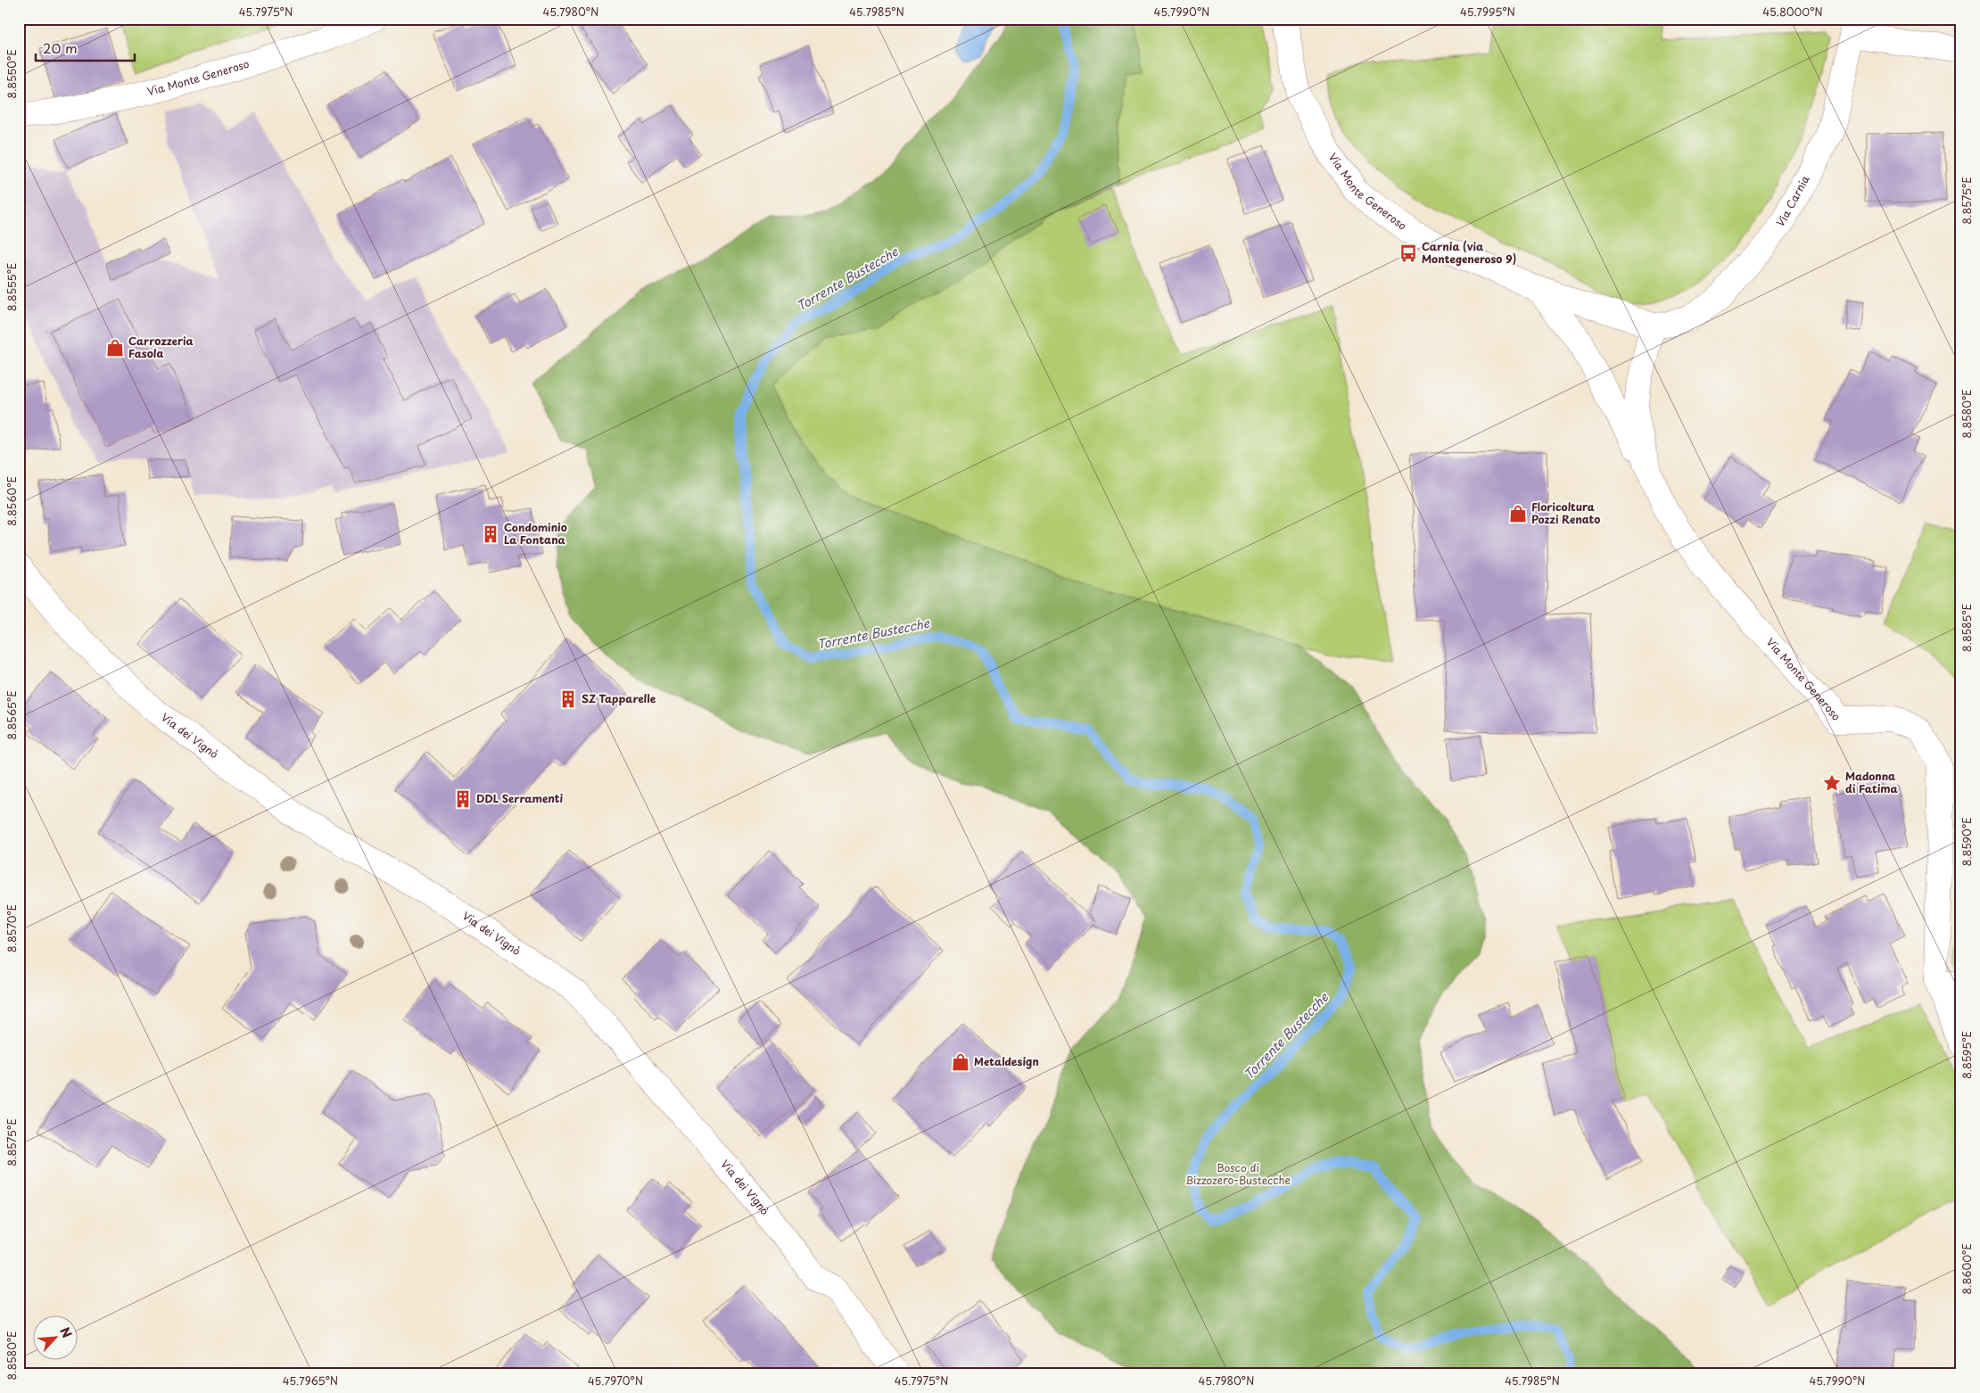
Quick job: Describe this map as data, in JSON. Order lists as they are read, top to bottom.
{
  "streets": {
    "street": ["Via Monte Generoso", "Via Carnia", "Via dei Vignò"]
  },
  "crossings": [
    ["Via Monte Generoso", "Via Carnia"]
  ],
  "water": ["Torrente Bustecche"],
  "parks": ["Bosco di Bizzozero-Bustecche"],
  "places": {
    "bus stop": ["Carnia (via Montegeneroso 9)"],
    "shop": ["Carrozzeria Fasola", "Floricoltura Pozzi Renato", "Metaldesign"],
    "building": ["Condominio La Fontana", "SZ Tapparelle", "DDL Serramenti"],
    "place": ["Madonna di Fatima"]
  },
  "scale_bar": "20 m",
  "north": "top right",
  "coordinates": [
    "45.7975°N",
    "45.7980°N",
    "45.7985°N",
    "45.7990°N",
    "45.7995°N",
    "45.8000°N",
    "8.8550°E",
    "8.8575°E",
    "8.8555°E",
    "8.8580°E",
    "8.8560°E",
    "8.8585°E",
    "8.8565°E",
    "8.8590°E",
    "8.8570°E",
    "8.8595°E",
    "8.8600°E",
    "45.7965°N",
    "45.7970°N"
  ]
}
